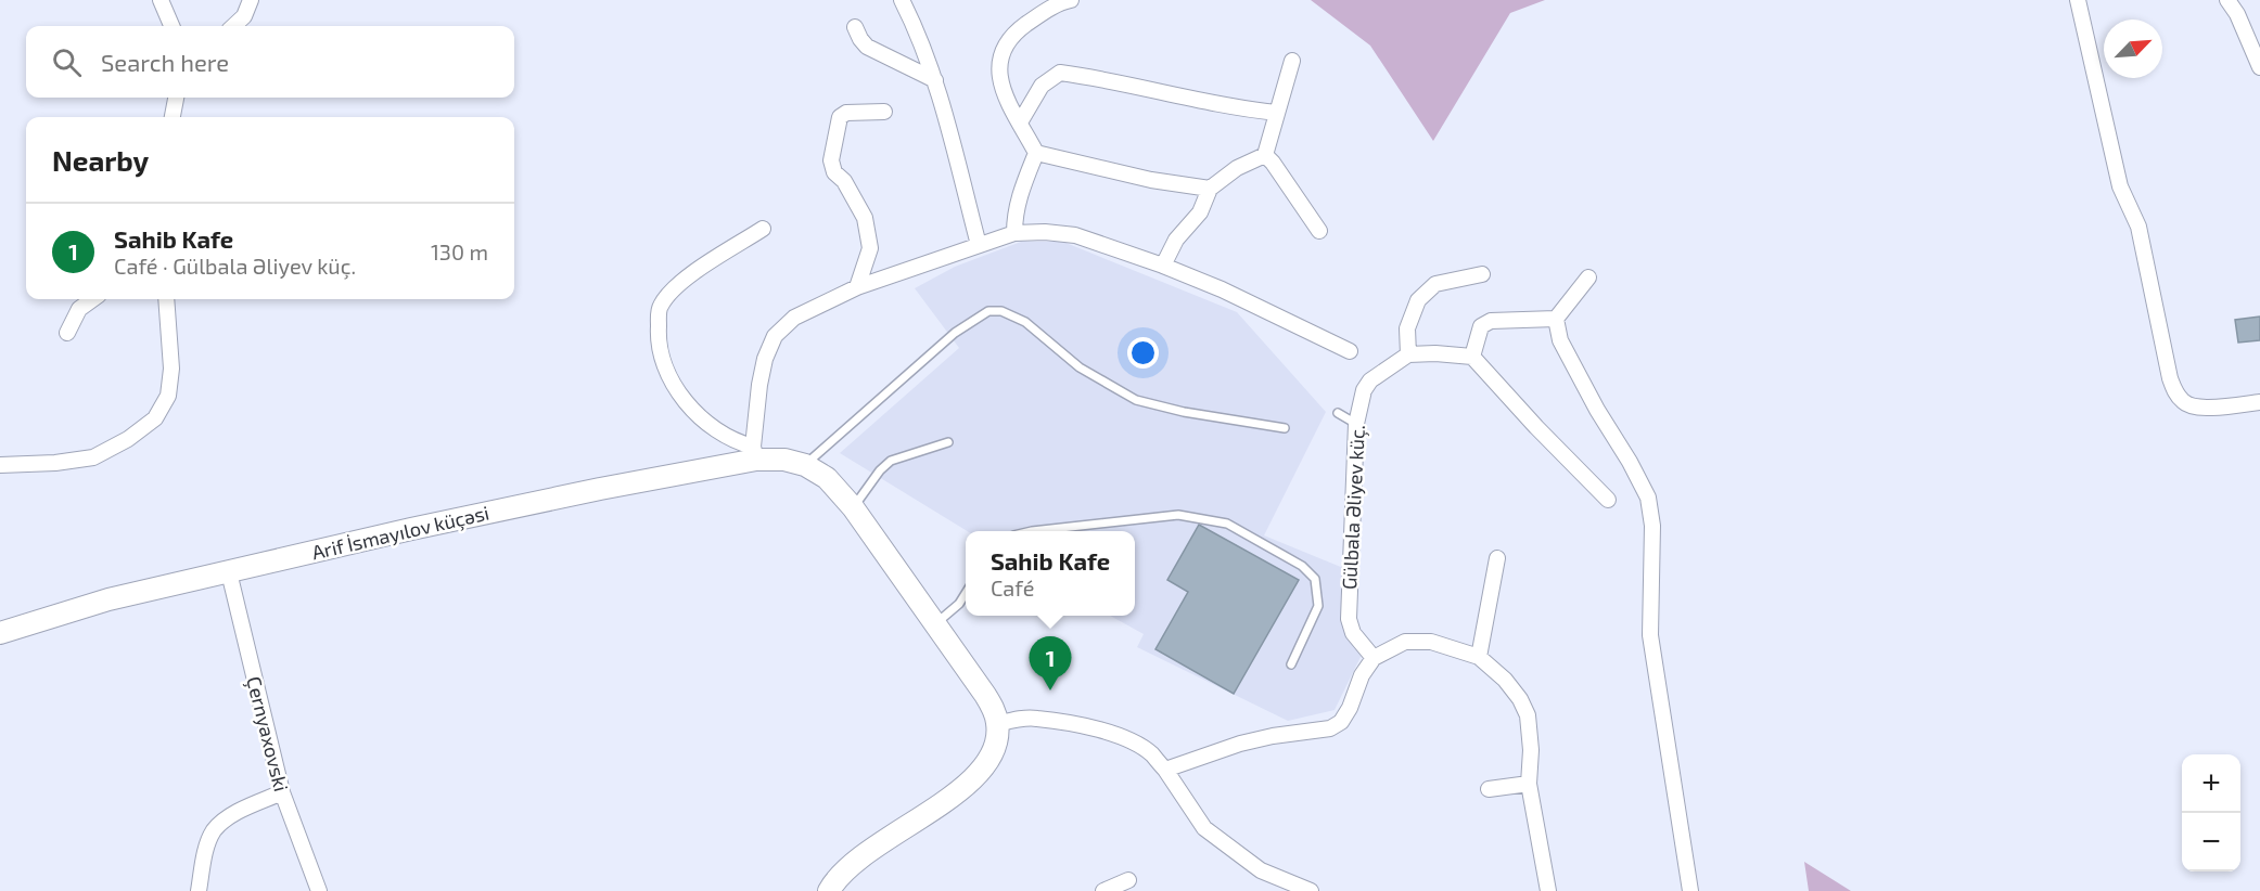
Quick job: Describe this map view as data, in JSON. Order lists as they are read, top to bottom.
{
  "streets": {
    "street": ["Gülbala Əliyev küç.", "Arif İsmayılov küçəsi", "Çernyaxovski"]
  },
  "crossings": [
    ["Arif İsmayılov küçəsi", "Çernyaxovski"]
  ],
  "north": "top right",
  "page": {
    "search": "Search here",
    "heading": "Nearby",
    "list": [
      {
        "mark": "1",
        "name": "Sahib Kafe",
        "note": "Café · Gülbala Əliyev küç.",
        "value": "130 m"
      }
    ],
    "popup": ["Sahib Kafe", "Café"],
    "pins": "1",
    "map_buttons": ["+", "−"]
  }
}
